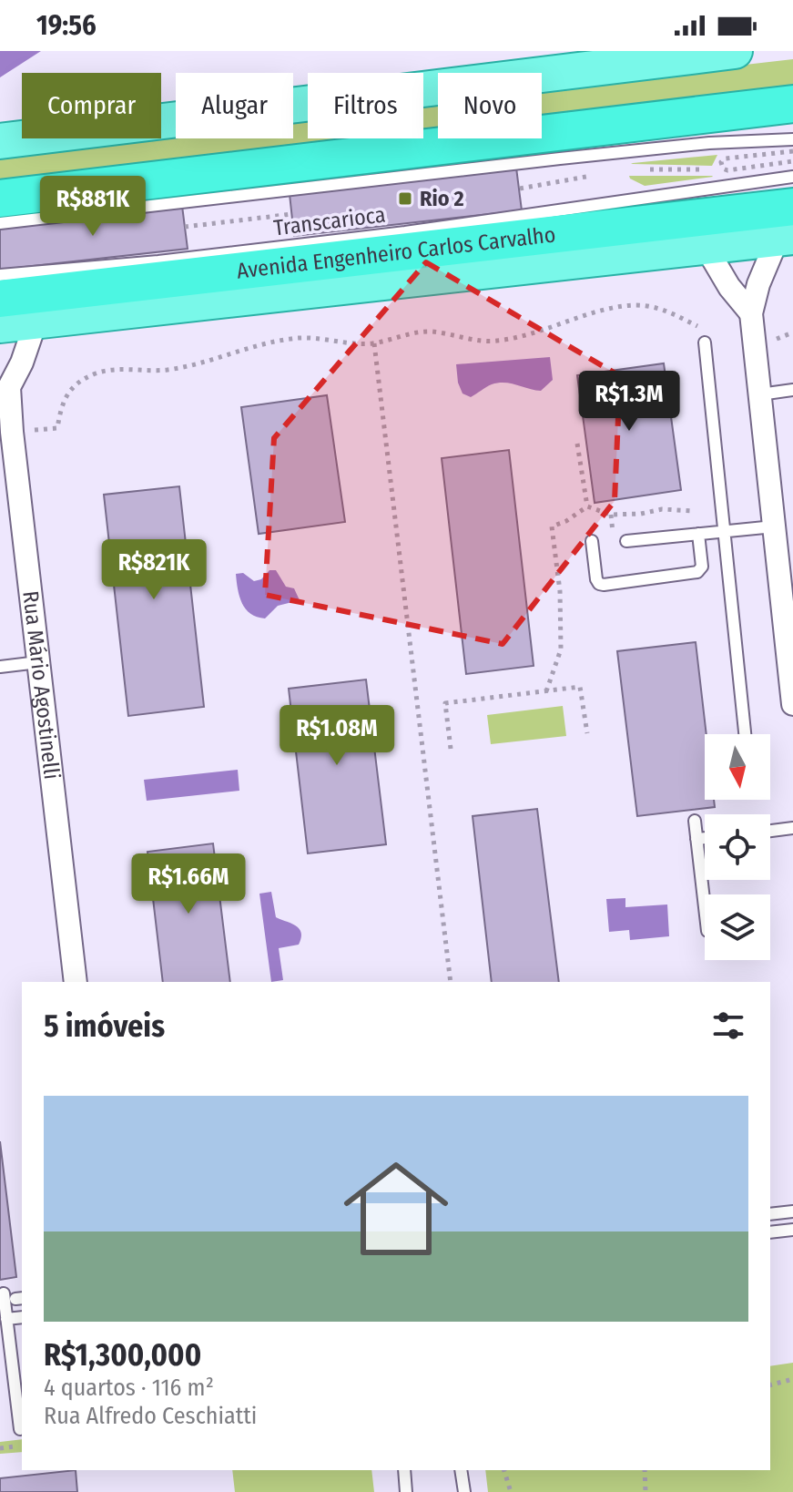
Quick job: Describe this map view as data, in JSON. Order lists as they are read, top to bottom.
{
  "streets": {
    "highway": ["Avenida Engenheiro Carlos Carvalho"],
    "street": ["Rua Mário Agostinelli"],
    "lane": ["Transcarioca"]
  },
  "crossings": [
    ["Avenida Engenheiro Carlos Carvalho", "Rua Mário Agostinelli"]
  ],
  "places": {
    "transit": ["Rio 2"]
  },
  "north": "bottom",
  "page": {
    "status": "19:56",
    "chip": [
      "Comprar",
      "Alugar",
      "Filtros",
      "Novo"
    ],
    "price": [
      "R$881K",
      "R$1.3M",
      "R$821K",
      "R$1.08M",
      "R$1.66M"
    ],
    "heading": "5 imóveis",
    "list": [
      {
        "name": "R$1,300,000",
        "note": "4 quartos · 116 m² · Rua Alfredo Ceschiatti"
      }
    ]
  }
}
